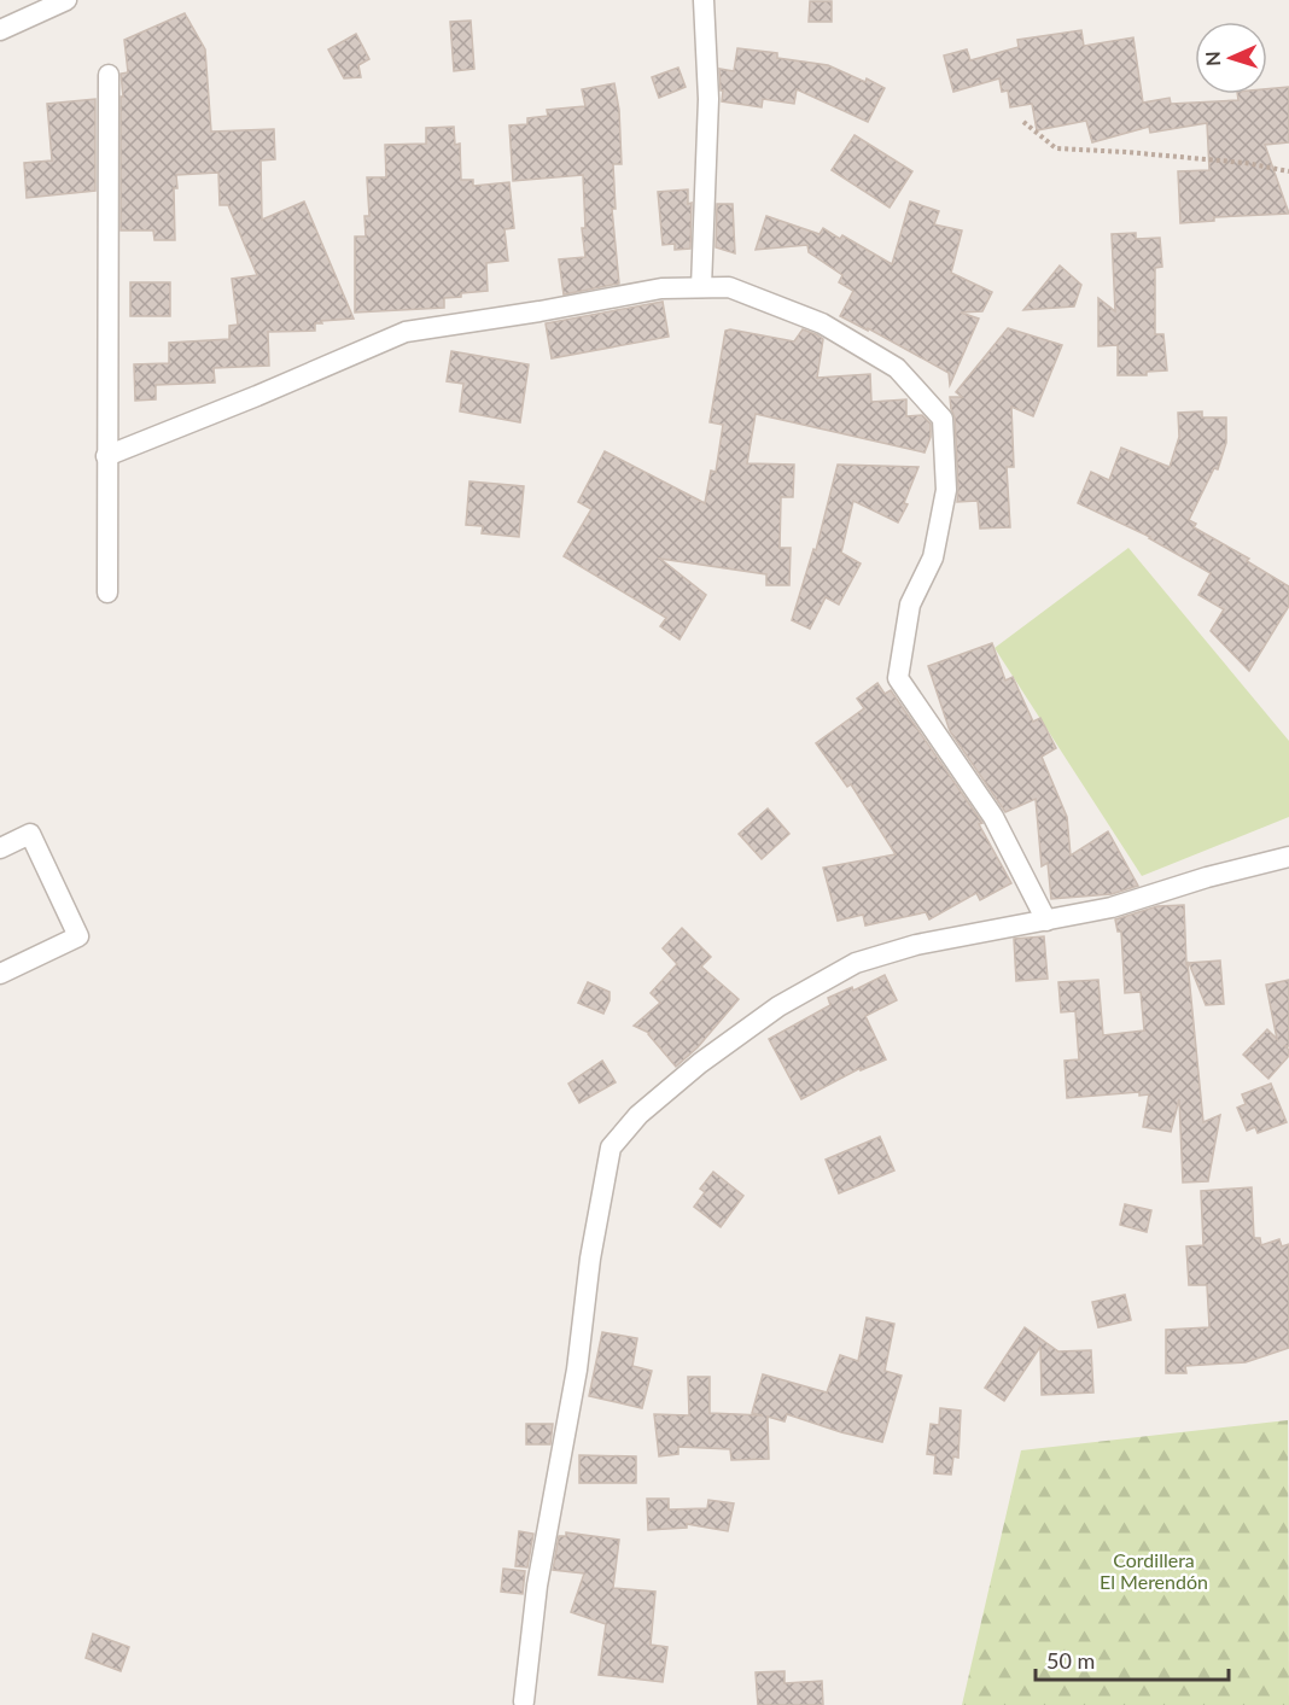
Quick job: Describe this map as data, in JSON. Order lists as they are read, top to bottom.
{
  "parks": ["Cordillera El Merendón"],
  "scale_bar": "50 m",
  "north": "left"
}
